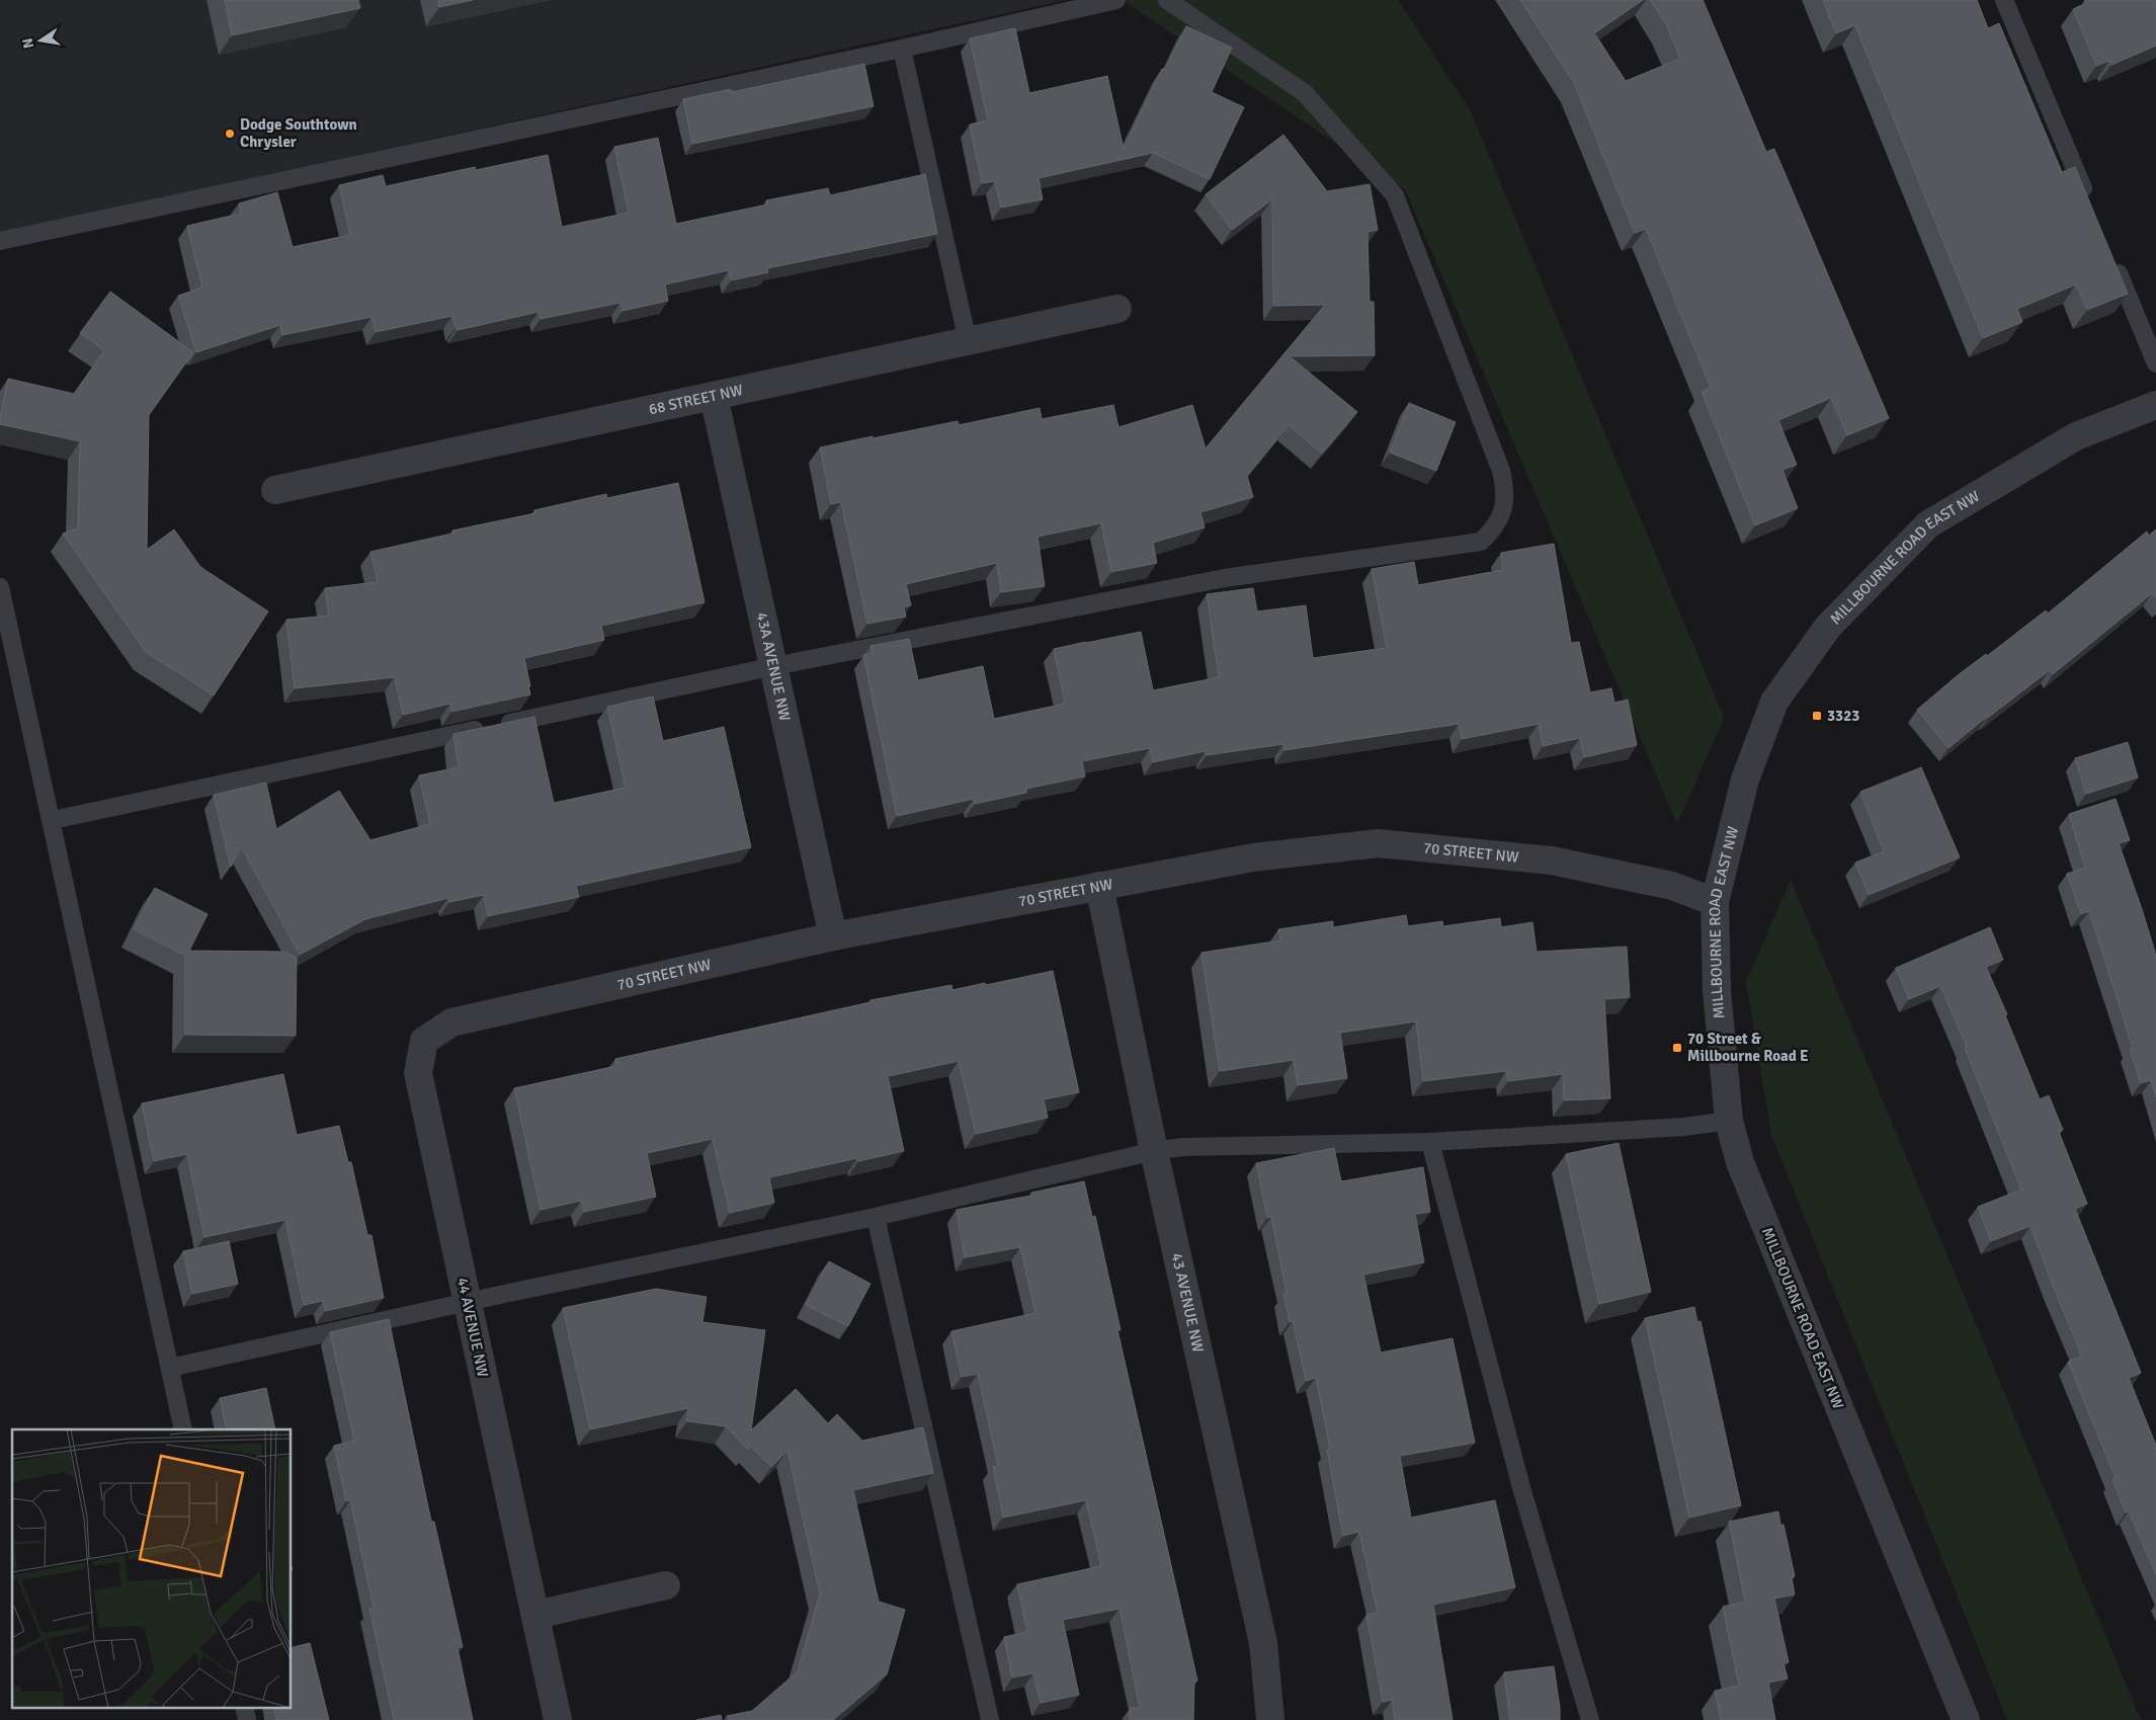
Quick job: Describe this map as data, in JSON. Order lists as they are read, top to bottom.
{
  "streets": {
    "street": [
      "68 STREET NW",
      "MILLBOURNE ROAD EAST NW",
      "43A AVENUE NW",
      "70 STREET NW",
      "43 AVENUE NW",
      "44 AVENUE NW"
    ]
  },
  "crossings": [
    ["68 STREET NW", "43A AVENUE NW"],
    ["MILLBOURNE ROAD EAST NW", "70 STREET NW"],
    ["43A AVENUE NW", "70 STREET NW"],
    ["70 STREET NW", "43 AVENUE NW"],
    ["70 STREET NW", "44 AVENUE NW"]
  ],
  "places": {
    "other": ["Dodge Southtown Chrysler"],
    "transit": ["3323", "70 Street & Millbourne Road E"]
  },
  "north": "left"
}
